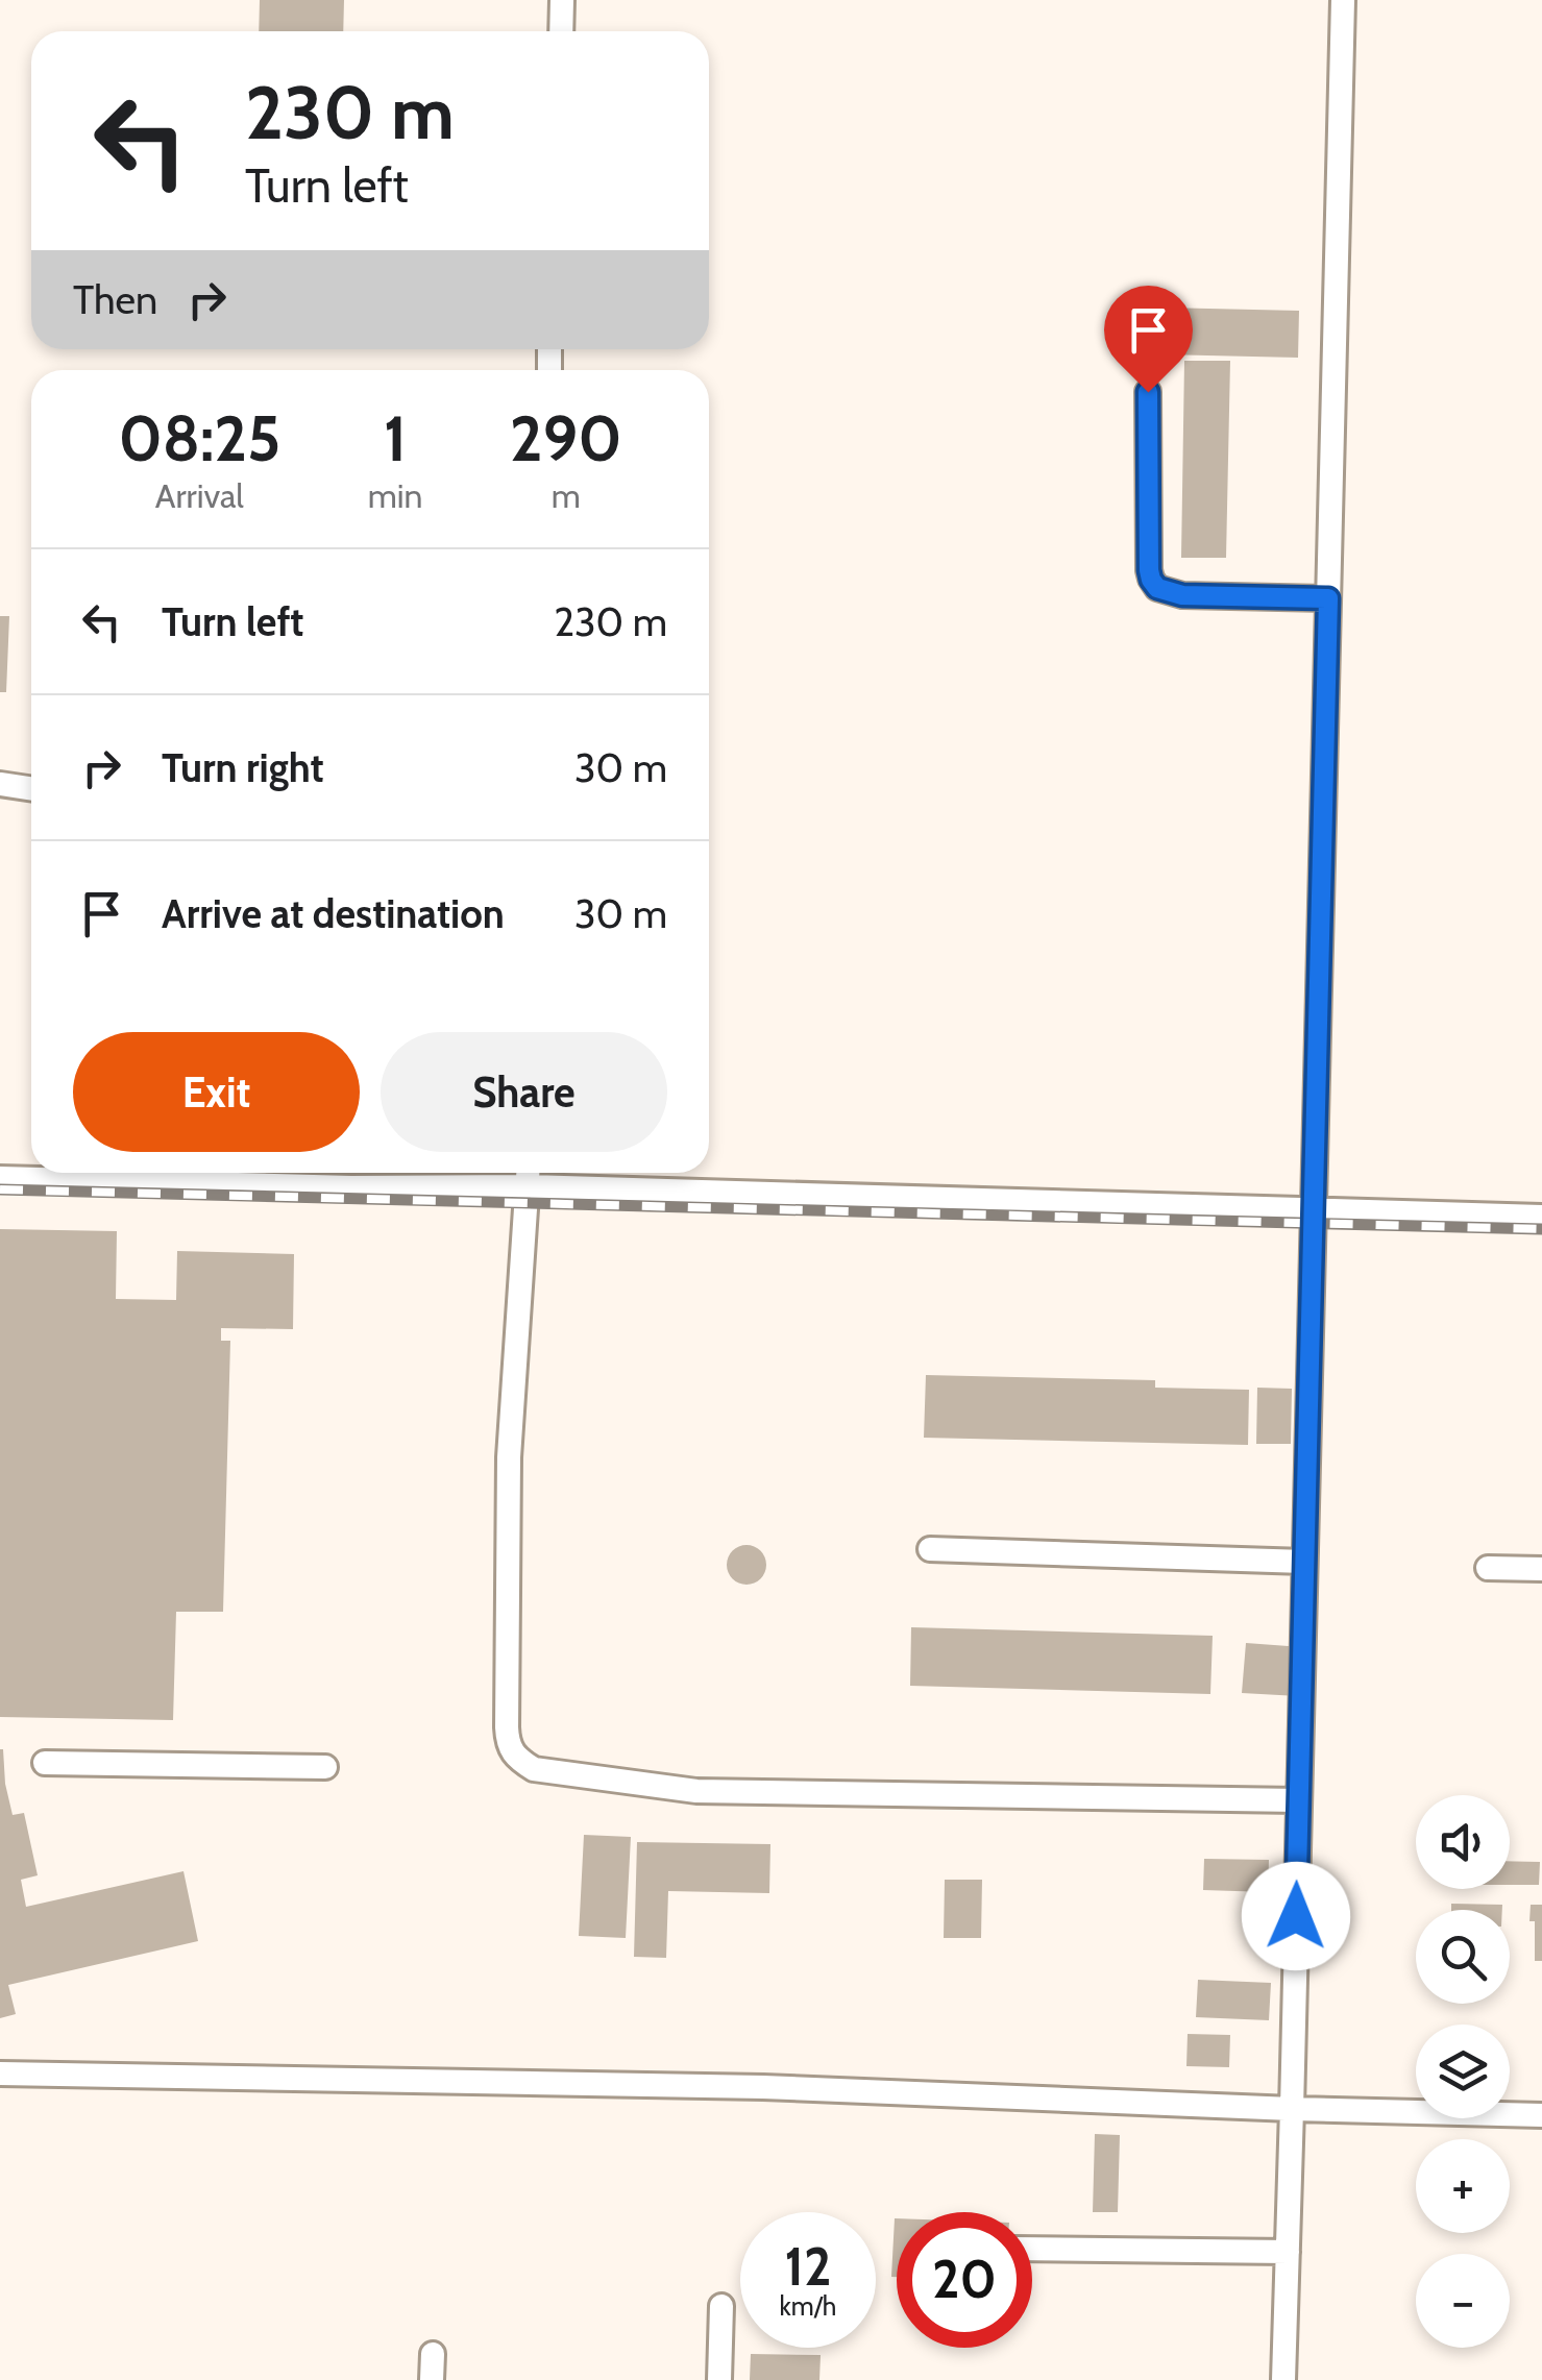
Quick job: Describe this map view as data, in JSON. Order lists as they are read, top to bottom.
{
  "page": {
    "turn": ["230 m", "Turn left"],
    "then": "Then",
    "eta": [
      "08:25",
      "Arrival",
      "1",
      "min",
      "290",
      "m"
    ],
    "list": [
      {
        "name": "Turn left",
        "value": "230 m"
      },
      {
        "name": "Turn right",
        "value": "30 m"
      },
      {
        "name": "Arrive at destination",
        "value": "30 m"
      }
    ],
    "buttons": ["Exit", "Share"],
    "map_buttons": ["+", "−"],
    "speed": "12 km/h",
    "limit": "20"
  }
}
